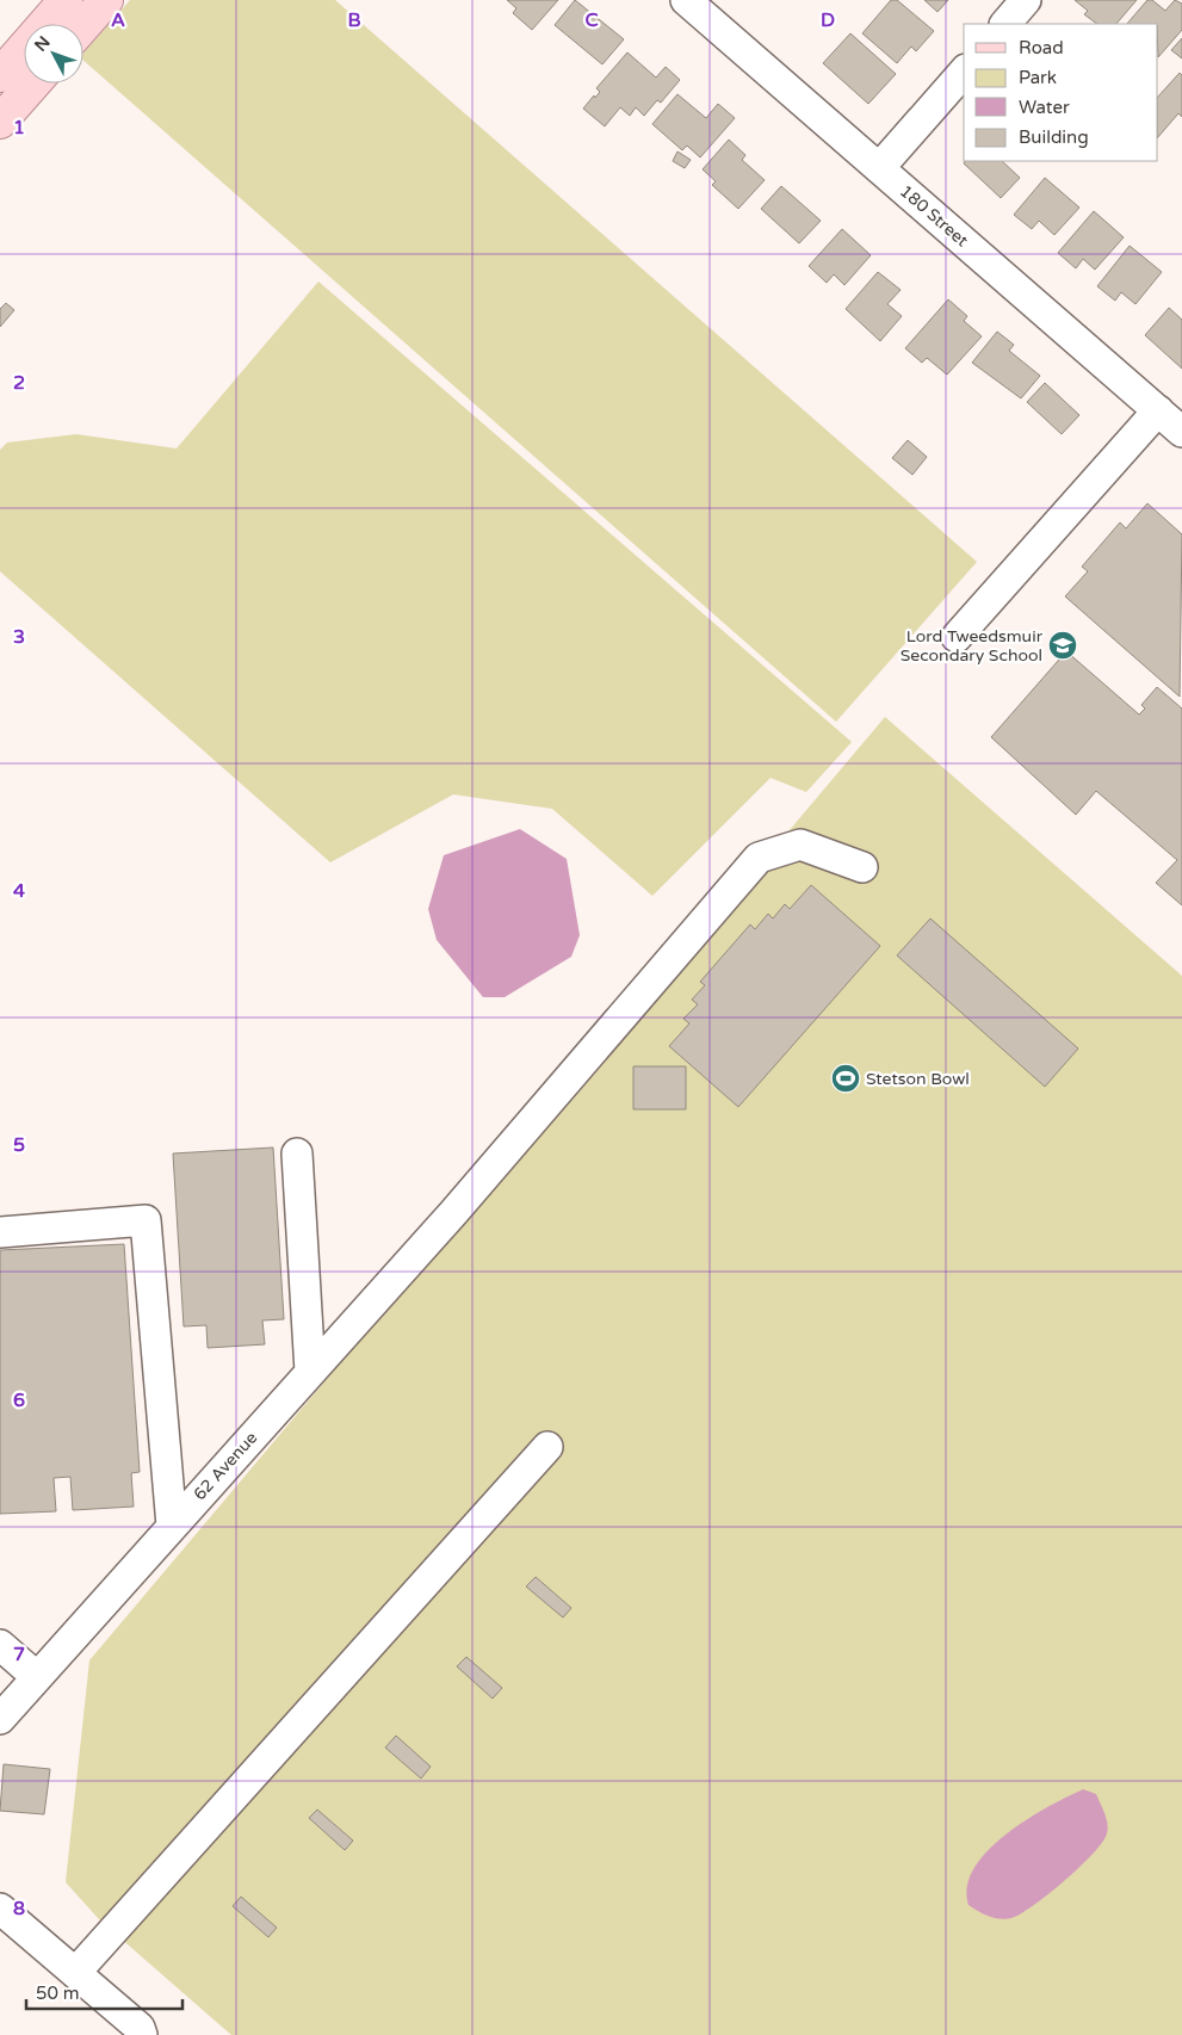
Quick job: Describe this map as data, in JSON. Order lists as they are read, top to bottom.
{
  "streets": {
    "street": ["180 Street", "62 Avenue"]
  },
  "places": {
    "school or university": ["Lord Tweedsmuir Secondary School"],
    "sports": ["Stetson Bowl"]
  },
  "legend": [
    "Road",
    "Park",
    "Water",
    "Building"
  ],
  "scale_bar": "50 m",
  "north": "top left",
  "grid": {
    "columns": [
      "A",
      "B",
      "C",
      "D"
    ],
    "rows": [
      "1",
      "2",
      "3",
      "4",
      "5",
      "6",
      "7",
      "8"
    ]
  }
}
